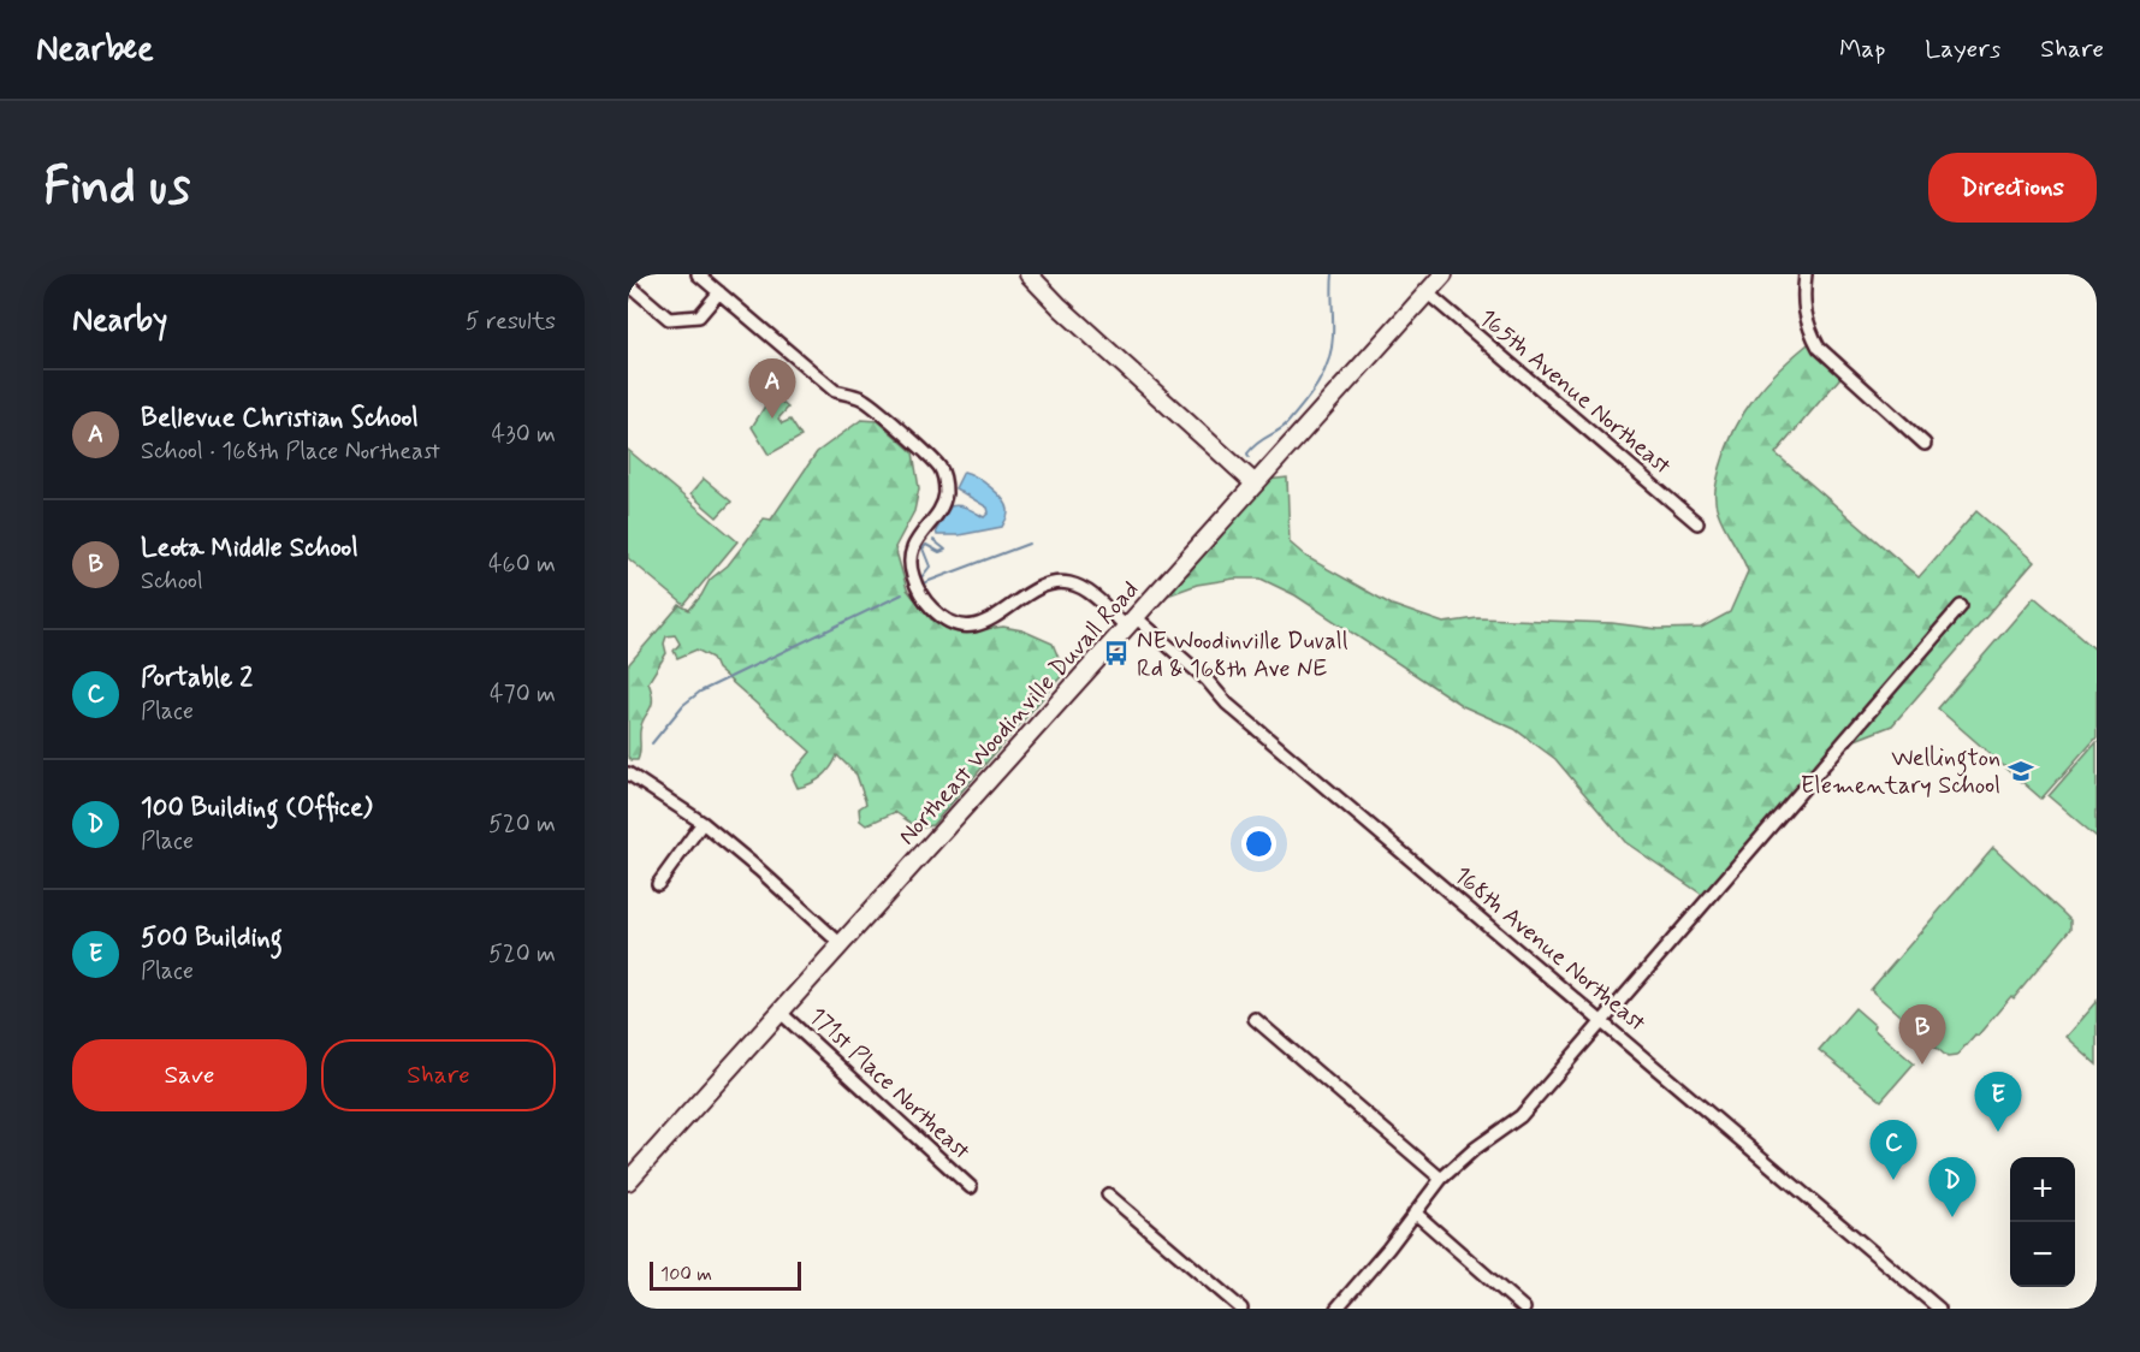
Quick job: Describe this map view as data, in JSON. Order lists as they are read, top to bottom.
{
  "streets": {
    "main road": ["Northeast Woodinville Duvall Road"],
    "street": ["165th Avenue Northeast", "168th Avenue Northeast", "171st Place Northeast"]
  },
  "crossings": [
    ["165th Avenue Northeast", "Northeast Woodinville Duvall Road"],
    ["Northeast Woodinville Duvall Road", "168th Avenue Northeast"],
    ["Northeast Woodinville Duvall Road", "171st Place Northeast"]
  ],
  "places": {
    "bus stop": ["NE Woodinville Duvall Rd & 168th Ave NE"],
    "school or university": ["Wellington Elementary School"]
  },
  "scale_bar": "100 m",
  "page": {
    "header": "Nearbee",
    "nav": ["Map", "Layers", "Share"],
    "buttons": [
      "Directions",
      ["Save", "Share"]
    ],
    "title": "Find us",
    "heading": ["Nearby", "5 results"],
    "pins": [
      "A",
      "B",
      "E",
      "C",
      "D"
    ],
    "list": [
      {
        "mark": "A",
        "name": "Bellevue Christian School",
        "note": "School · 168th Place Northeast",
        "value": "430 m"
      },
      {
        "mark": "B",
        "name": "Leota Middle School",
        "note": "School",
        "value": "460 m"
      },
      {
        "mark": "C",
        "name": "Portable 2",
        "note": "Place",
        "value": "470 m"
      },
      {
        "mark": "D",
        "name": "100 Building (Office)",
        "note": "Place",
        "value": "520 m"
      },
      {
        "mark": "E",
        "name": "500 Building",
        "note": "Place",
        "value": "520 m"
      }
    ],
    "map_buttons": ["+", "−"],
    "scale": "100 m"
  }
}
